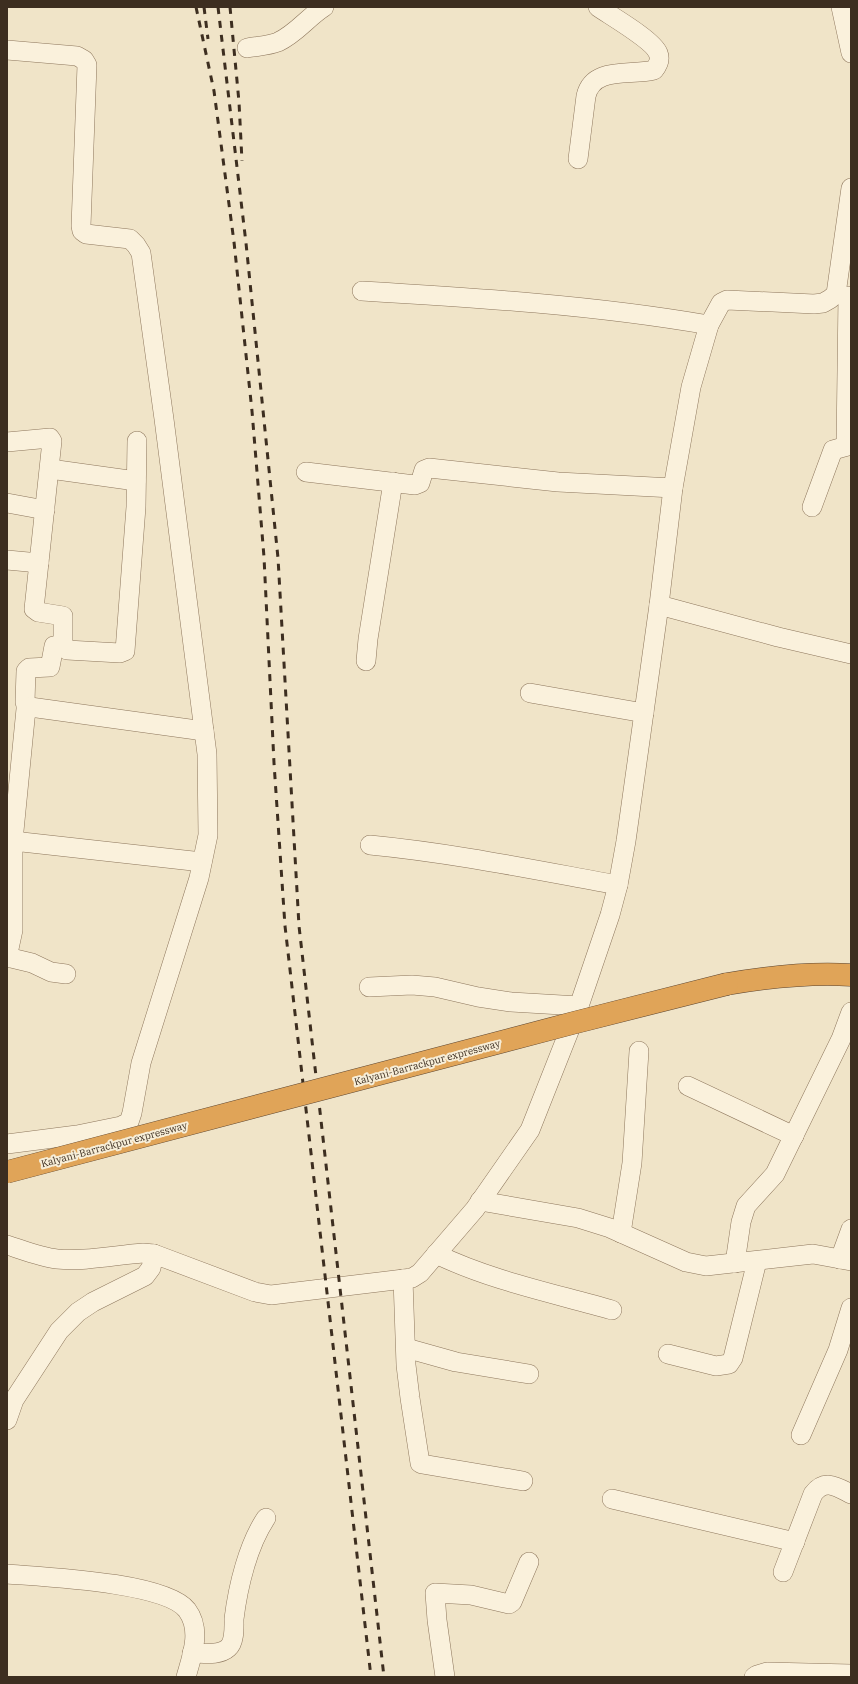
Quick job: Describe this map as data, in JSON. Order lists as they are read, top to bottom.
{
  "streets": {
    "highway": ["Kalyani-Barrackpur expressway"]
  }
}
